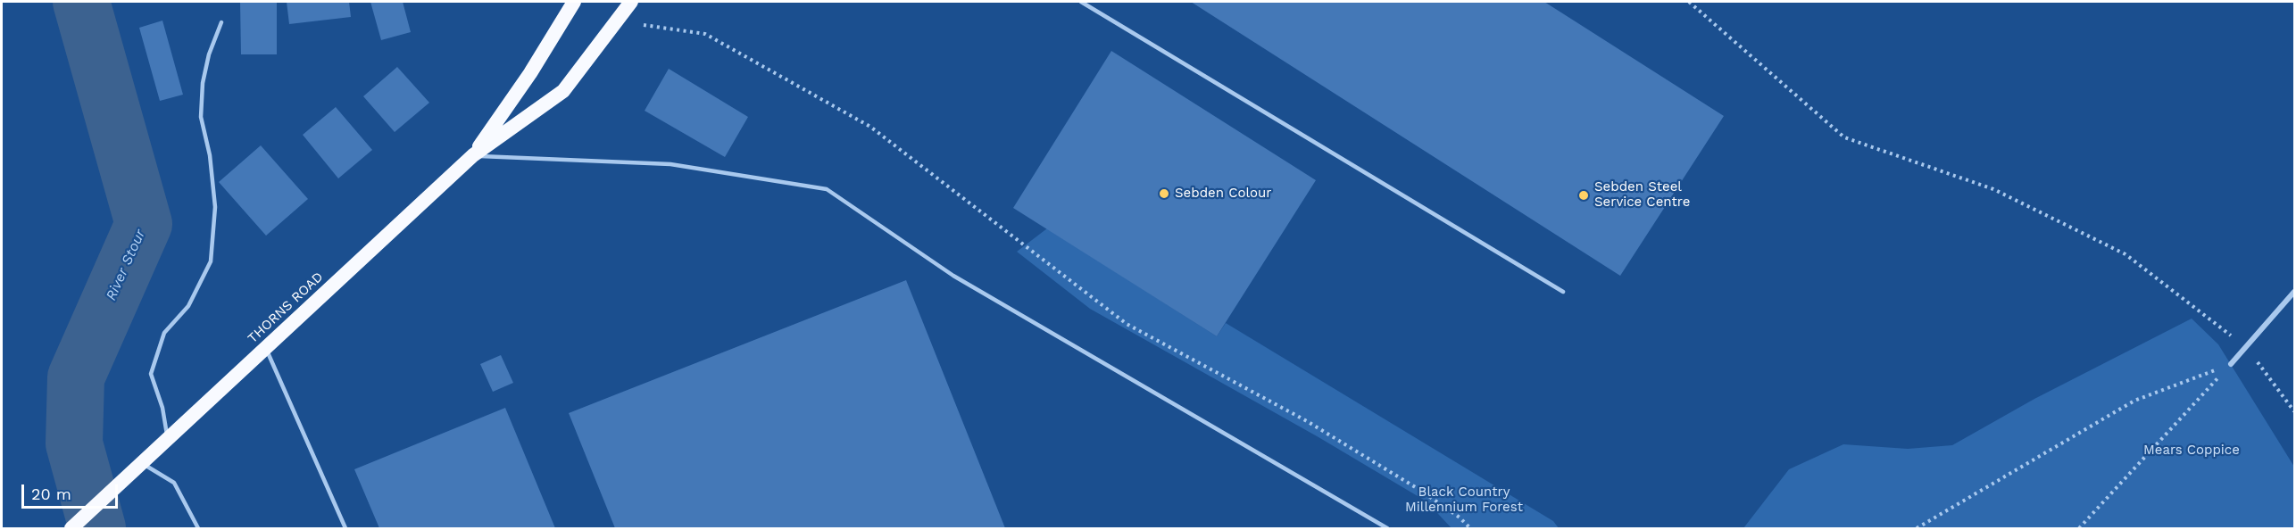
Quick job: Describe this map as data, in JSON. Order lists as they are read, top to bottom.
{
  "streets": {
    "highway": ["THORNS ROAD"]
  },
  "water": ["River Stour"],
  "parks": ["Mears Coppice", "Black Country Millennium Forest"],
  "places": ["Sebden Colour", "Sebden Steel Service Centre"],
  "scale_bar": "20 m"
}
